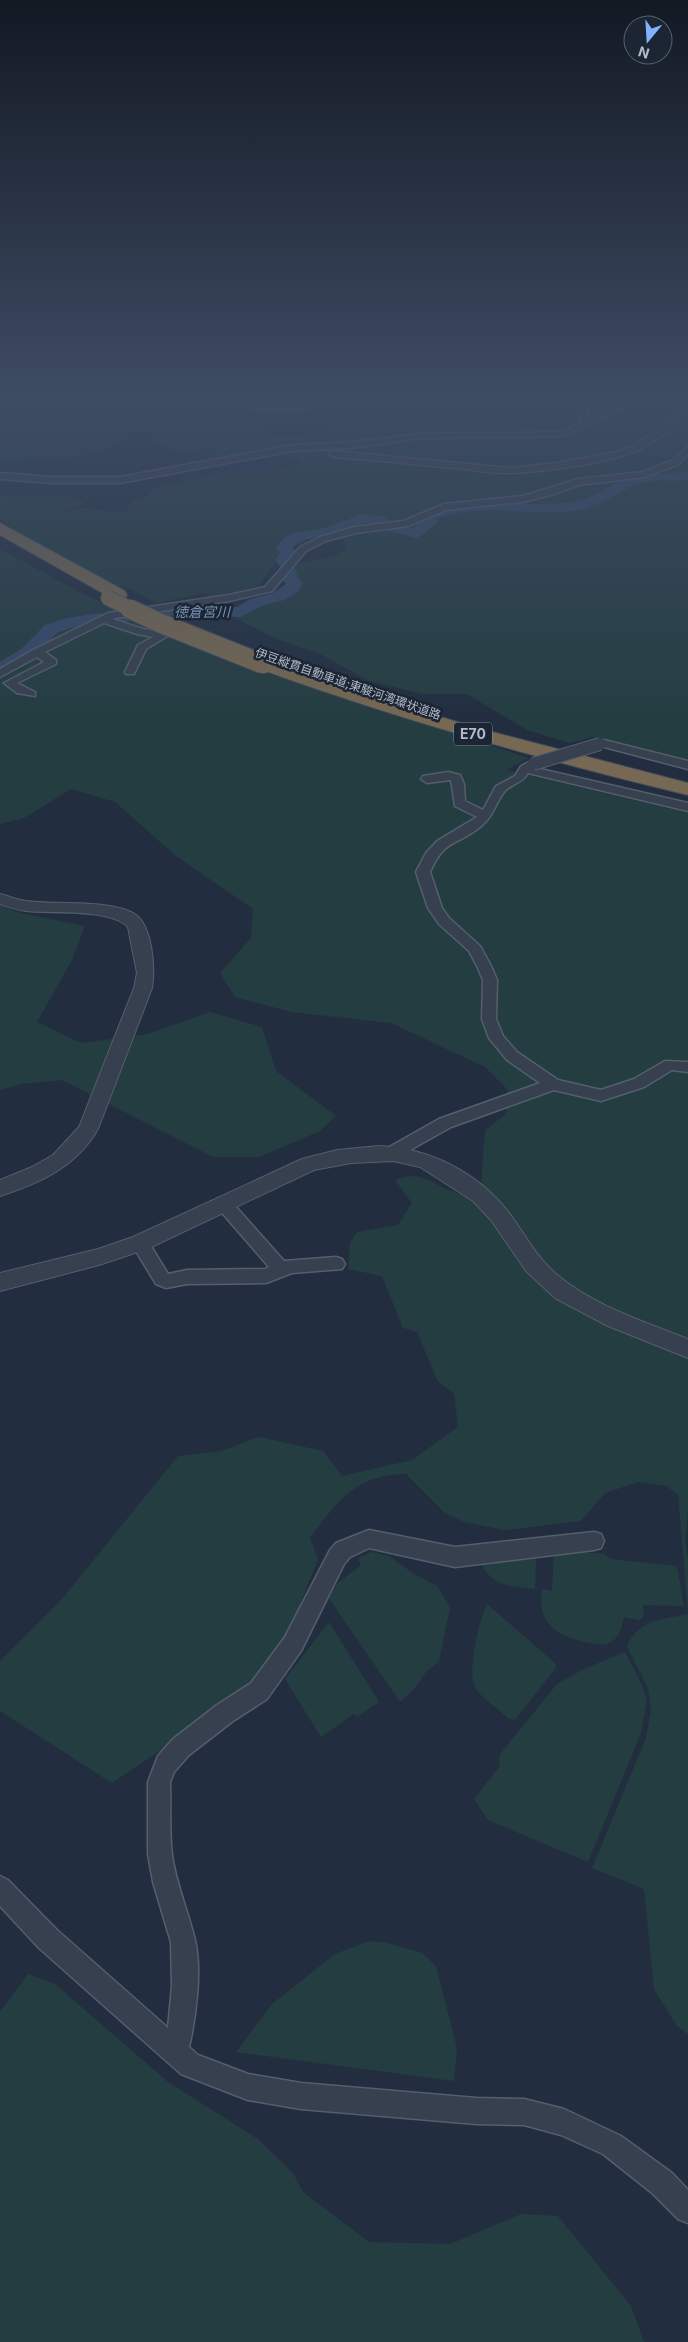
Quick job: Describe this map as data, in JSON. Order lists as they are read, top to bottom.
{
  "streets": {
    "highway": ["伊豆縦貫自動車道;東駿河湾環状道路", "E70"]
  },
  "water": ["徳倉宮川"],
  "north": "bottom"
}
